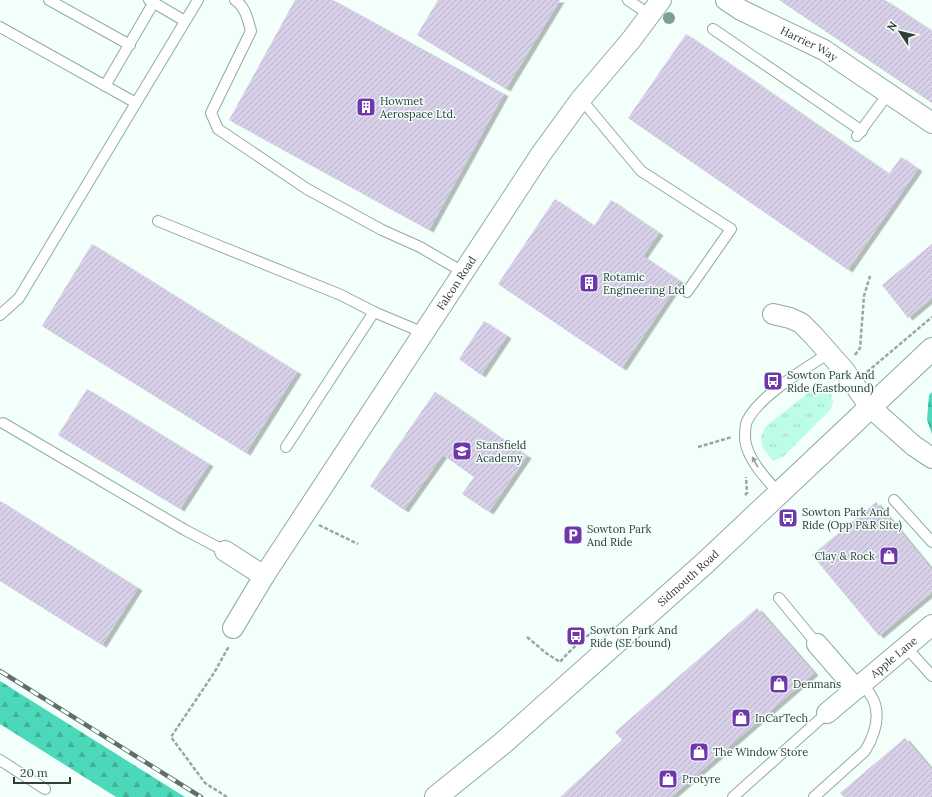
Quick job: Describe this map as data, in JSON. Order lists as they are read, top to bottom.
{
  "streets": {
    "street": [
      "Harrier Way",
      "Falcon Road",
      "Sidmouth Road",
      "Apple Lane"
    ]
  },
  "places": {
    "building": ["Howmet Aerospace Ltd.", "Rotamic Engineering Ltd"],
    "bus stop": ["Sowton Park And Ride (Eastbound)", "Sowton Park And Ride (Opp P&R Site)", "Sowton Park And Ride (SE bound)"],
    "school or university": ["Stansfield Academy"],
    "parking": ["Sowton Park And Ride"],
    "shop": [
      "Clay & Rock",
      "Denmans",
      "InCarTech",
      "The Window Store",
      "Protyre"
    ]
  },
  "scale_bar": "20 m",
  "north": "top left"
}
